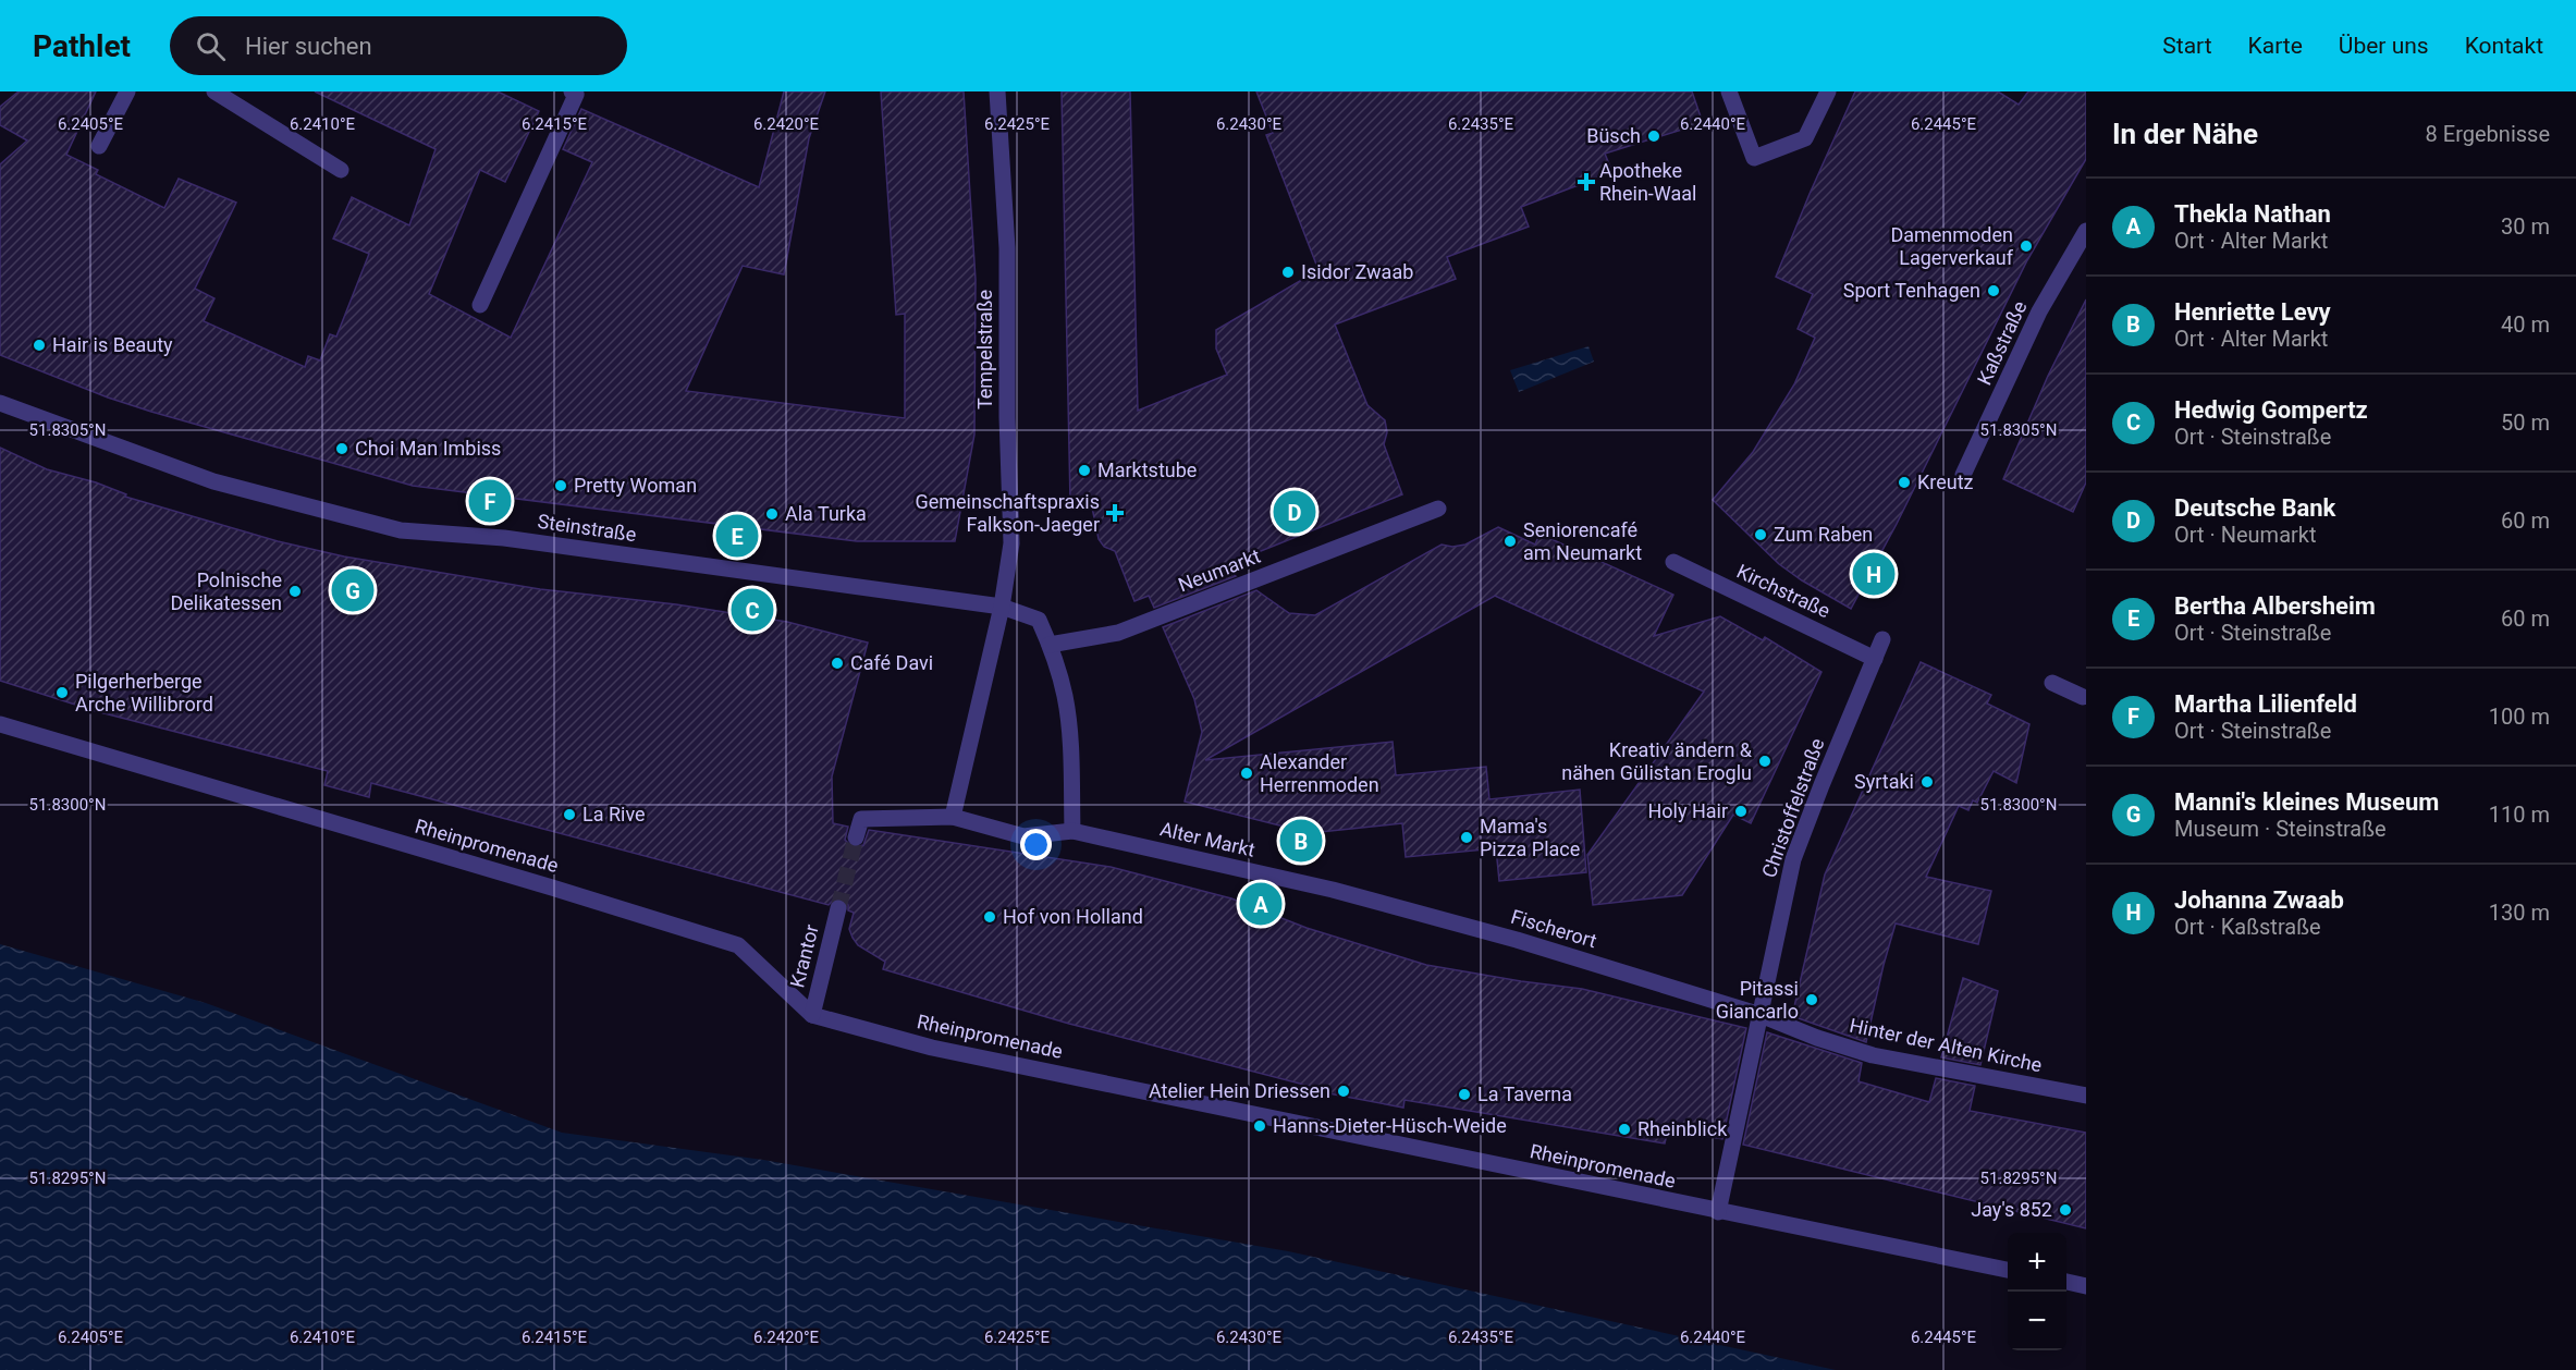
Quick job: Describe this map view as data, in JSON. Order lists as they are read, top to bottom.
{
  "streets": {
    "street": [
      "Kaßstraße",
      "Tempelstraße",
      "Steinstraße",
      "Neumarkt",
      "Kirchstraße",
      "Christoffelstraße",
      "Alter Markt",
      "Rheinpromenade",
      "Fischerort",
      "Krantor",
      "Hinter der Alten Kirche"
    ]
  },
  "crossings": [
    ["Tempelstraße", "Steinstraße"],
    ["Steinstraße", "Neumarkt"],
    ["Kirchstraße", "Christoffelstraße"],
    ["Christoffelstraße", "Rheinpromenade"],
    ["Christoffelstraße", "Fischerort"],
    ["Christoffelstraße", "Hinter der Alten Kirche"],
    ["Alter Markt", "Fischerort"],
    ["Rheinpromenade", "Krantor"],
    ["Fischerort", "Hinter der Alten Kirche"]
  ],
  "places": {
    "other": [
      "Büsch",
      "Damenmoden Lagerverkauf",
      "Isidor Zwaab",
      "Sport Tenhagen",
      "Hair is Beauty",
      "Choi Man Imbiss",
      "Marktstube",
      "Kreutz",
      "Pretty Woman",
      "Ala Turka",
      "Zum Raben",
      "Seniorencafé am Neumarkt",
      "Polnische Delikatessen",
      "Café Davi",
      "Pilgerherberge Arche Willibrord",
      "Kreativ ändern & nähen Gülistan Eroglu",
      "Alexander Herrenmoden",
      "Syrtaki",
      "Holy Hair",
      "La Rive",
      "Mama's Pizza Place",
      "Hof von Holland",
      "Pitassi Giancarlo",
      "Atelier Hein Driessen",
      "La Taverna",
      "Hanns-Dieter-Hüsch-Weide",
      "Rheinblick",
      "Jay's 852"
    ],
    "health": ["Apotheke Rhein-Waal", "Gemeinschaftspraxis Falkson-Jaeger"]
  },
  "page": {
    "header": "Pathlet",
    "search": "Hier suchen",
    "nav": [
      "Start",
      "Karte",
      "Über uns",
      "Kontakt"
    ],
    "heading": ["In der Nähe", "8 Ergebnisse"],
    "list": [
      {
        "mark": "A",
        "name": "Thekla Nathan",
        "note": "Ort · Alter Markt",
        "value": "30 m"
      },
      {
        "mark": "B",
        "name": "Henriette Levy",
        "note": "Ort · Alter Markt",
        "value": "40 m"
      },
      {
        "mark": "C",
        "name": "Hedwig Gompertz",
        "note": "Ort · Steinstraße",
        "value": "50 m"
      },
      {
        "mark": "D",
        "name": "Deutsche Bank",
        "note": "Ort · Neumarkt",
        "value": "60 m"
      },
      {
        "mark": "E",
        "name": "Bertha Albersheim",
        "note": "Ort · Steinstraße",
        "value": "60 m"
      },
      {
        "mark": "F",
        "name": "Martha Lilienfeld",
        "note": "Ort · Steinstraße",
        "value": "100 m"
      },
      {
        "mark": "G",
        "name": "Manni's kleines Museum",
        "note": "Museum · Steinstraße",
        "value": "110 m"
      },
      {
        "mark": "H",
        "name": "Johanna Zwaab",
        "note": "Ort · Kaßstraße",
        "value": "130 m"
      }
    ],
    "pins": [
      "F",
      "D",
      "E",
      "H",
      "G",
      "C",
      "B",
      "A"
    ],
    "map_buttons": ["+", "−"]
  },
  "coordinates": [
    "6.2405°E",
    "6.2410°E",
    "6.2415°E",
    "6.2420°E",
    "6.2425°E",
    "6.2430°E",
    "6.2435°E",
    "6.2440°E",
    "6.2445°E",
    "51.8305°N",
    "51.8300°N",
    "51.8295°N"
  ]
}
